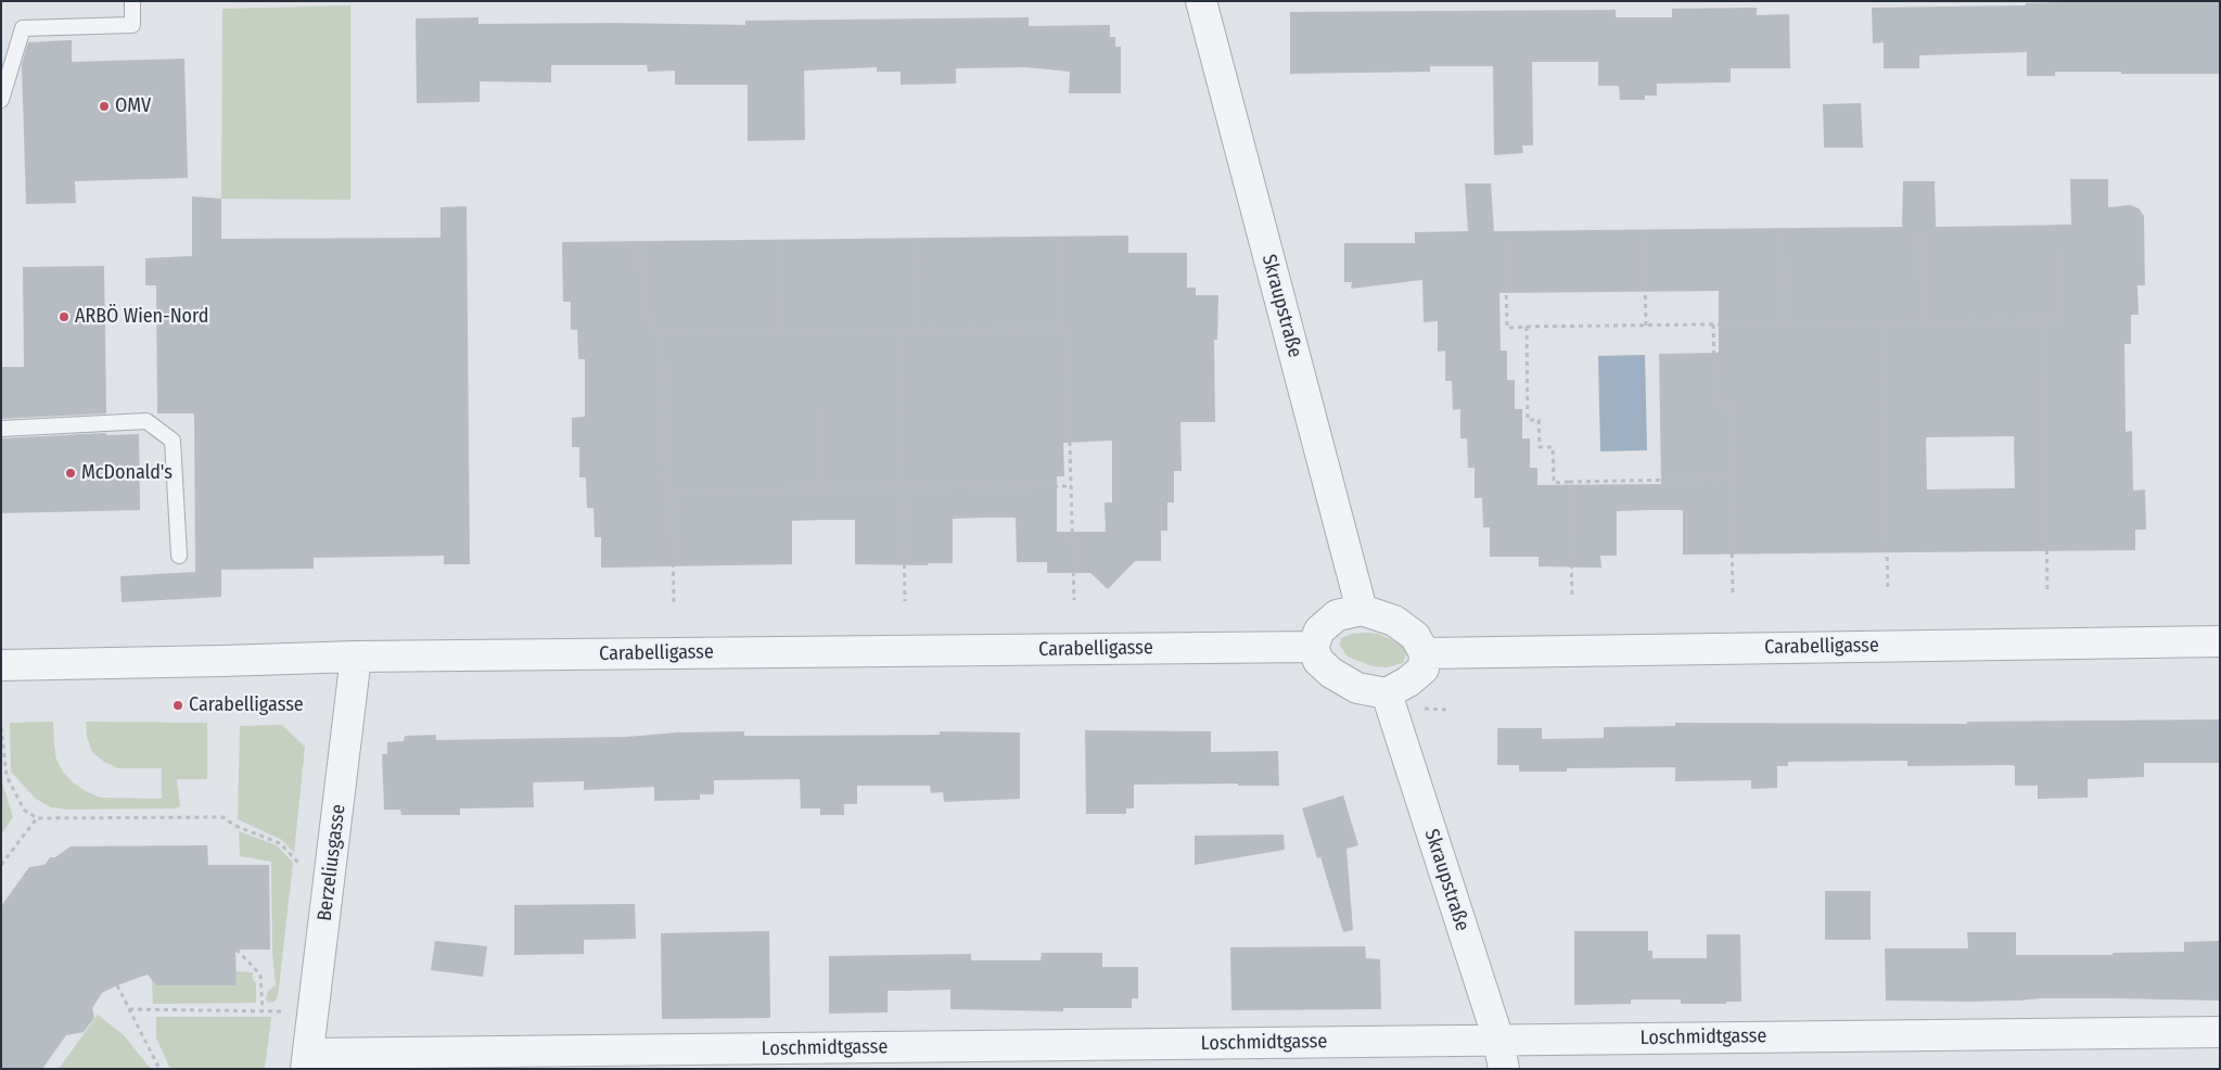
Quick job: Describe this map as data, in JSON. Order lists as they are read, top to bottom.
{
  "streets": {
    "street": [
      "Skraupstraße",
      "Carabelligasse",
      "Berzeliusgasse",
      "Loschmidtgasse"
    ]
  },
  "crossings": [
    ["Skraupstraße", "Carabelligasse"],
    ["Skraupstraße", "Loschmidtgasse"],
    ["Carabelligasse", "Berzeliusgasse"],
    ["Berzeliusgasse", "Loschmidtgasse"]
  ],
  "places": [
    "OMV",
    "ARBÖ Wien-Nord",
    "McDonald's",
    "Carabelligasse"
  ]
}
